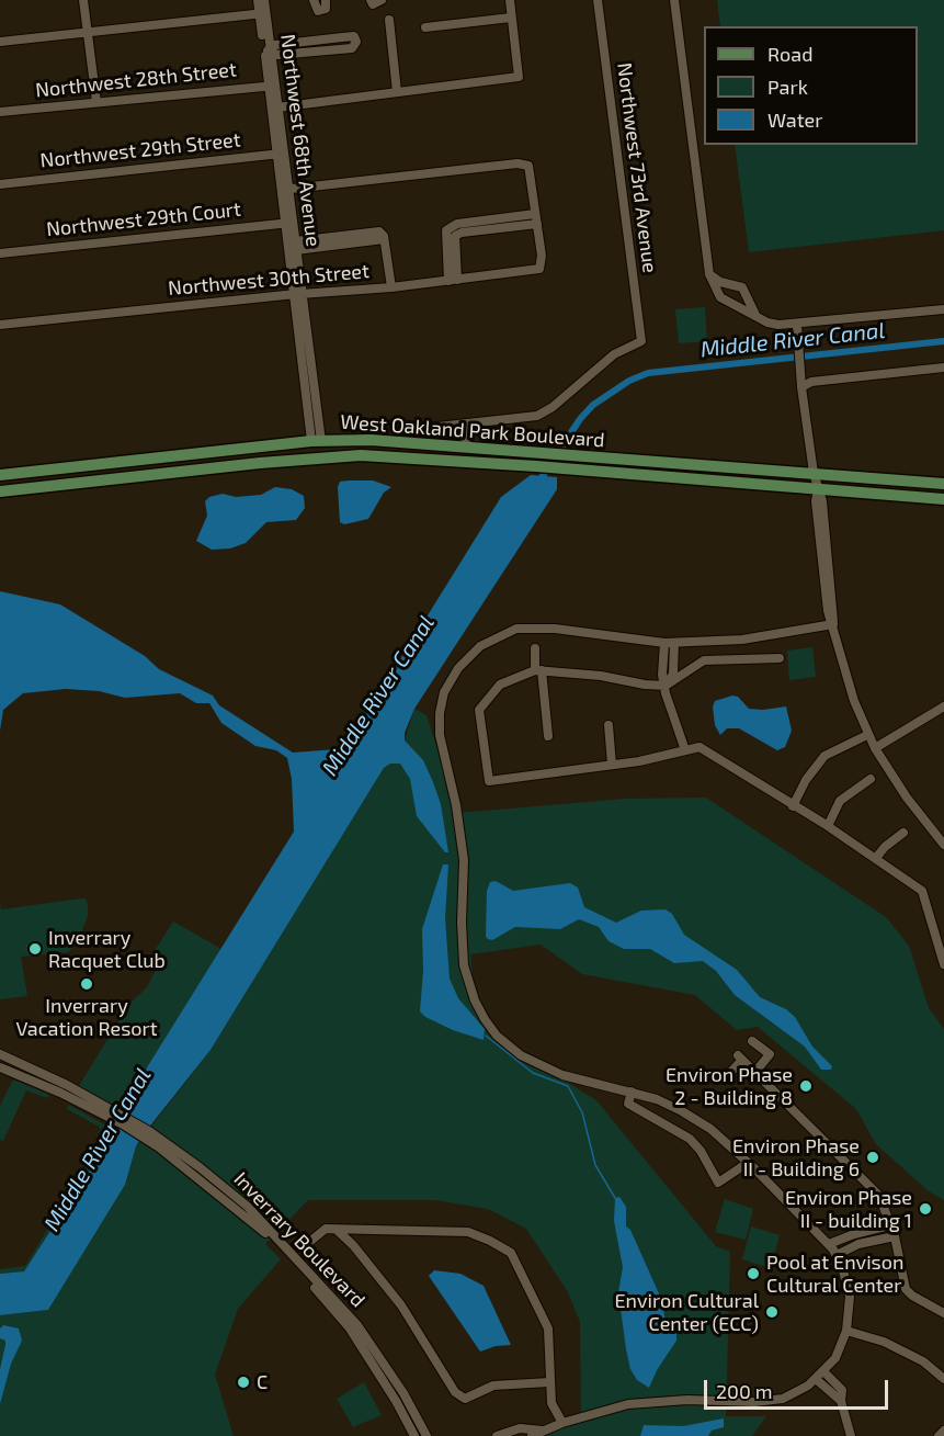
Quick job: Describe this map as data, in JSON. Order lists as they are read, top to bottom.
{
  "streets": {
    "main road": ["West Oakland Park Boulevard"],
    "street": [
      "Northwest 28th Street",
      "Northwest 68th Avenue",
      "Northwest 29th Street",
      "Northwest 73rd Avenue",
      "Northwest 29th Court",
      "Northwest 30th Street",
      "Inverrary Boulevard"
    ]
  },
  "crossings": [
    ["Northwest 28th Street", "Northwest 68th Avenue"],
    ["Northwest 68th Avenue", "Northwest 29th Street"],
    ["Northwest 68th Avenue", "Northwest 29th Court"],
    ["Northwest 68th Avenue", "Northwest 30th Street"],
    ["Northwest 68th Avenue", "West Oakland Park Boulevard"]
  ],
  "water": ["Middle River Canal"],
  "places": [
    "Inverrary Racquet Club",
    "Inverrary Vacation Resort",
    "Environ Phase 2 - Building 8",
    "Environ Phase II - Building 6",
    "Environ Phase II - building 1",
    "Pool at Envison Cultural Center",
    "Environ Cultural Center (ECC)",
    "C"
  ],
  "legend": ["Road", "Park", "Water"],
  "scale_bar": "200 m"
}
